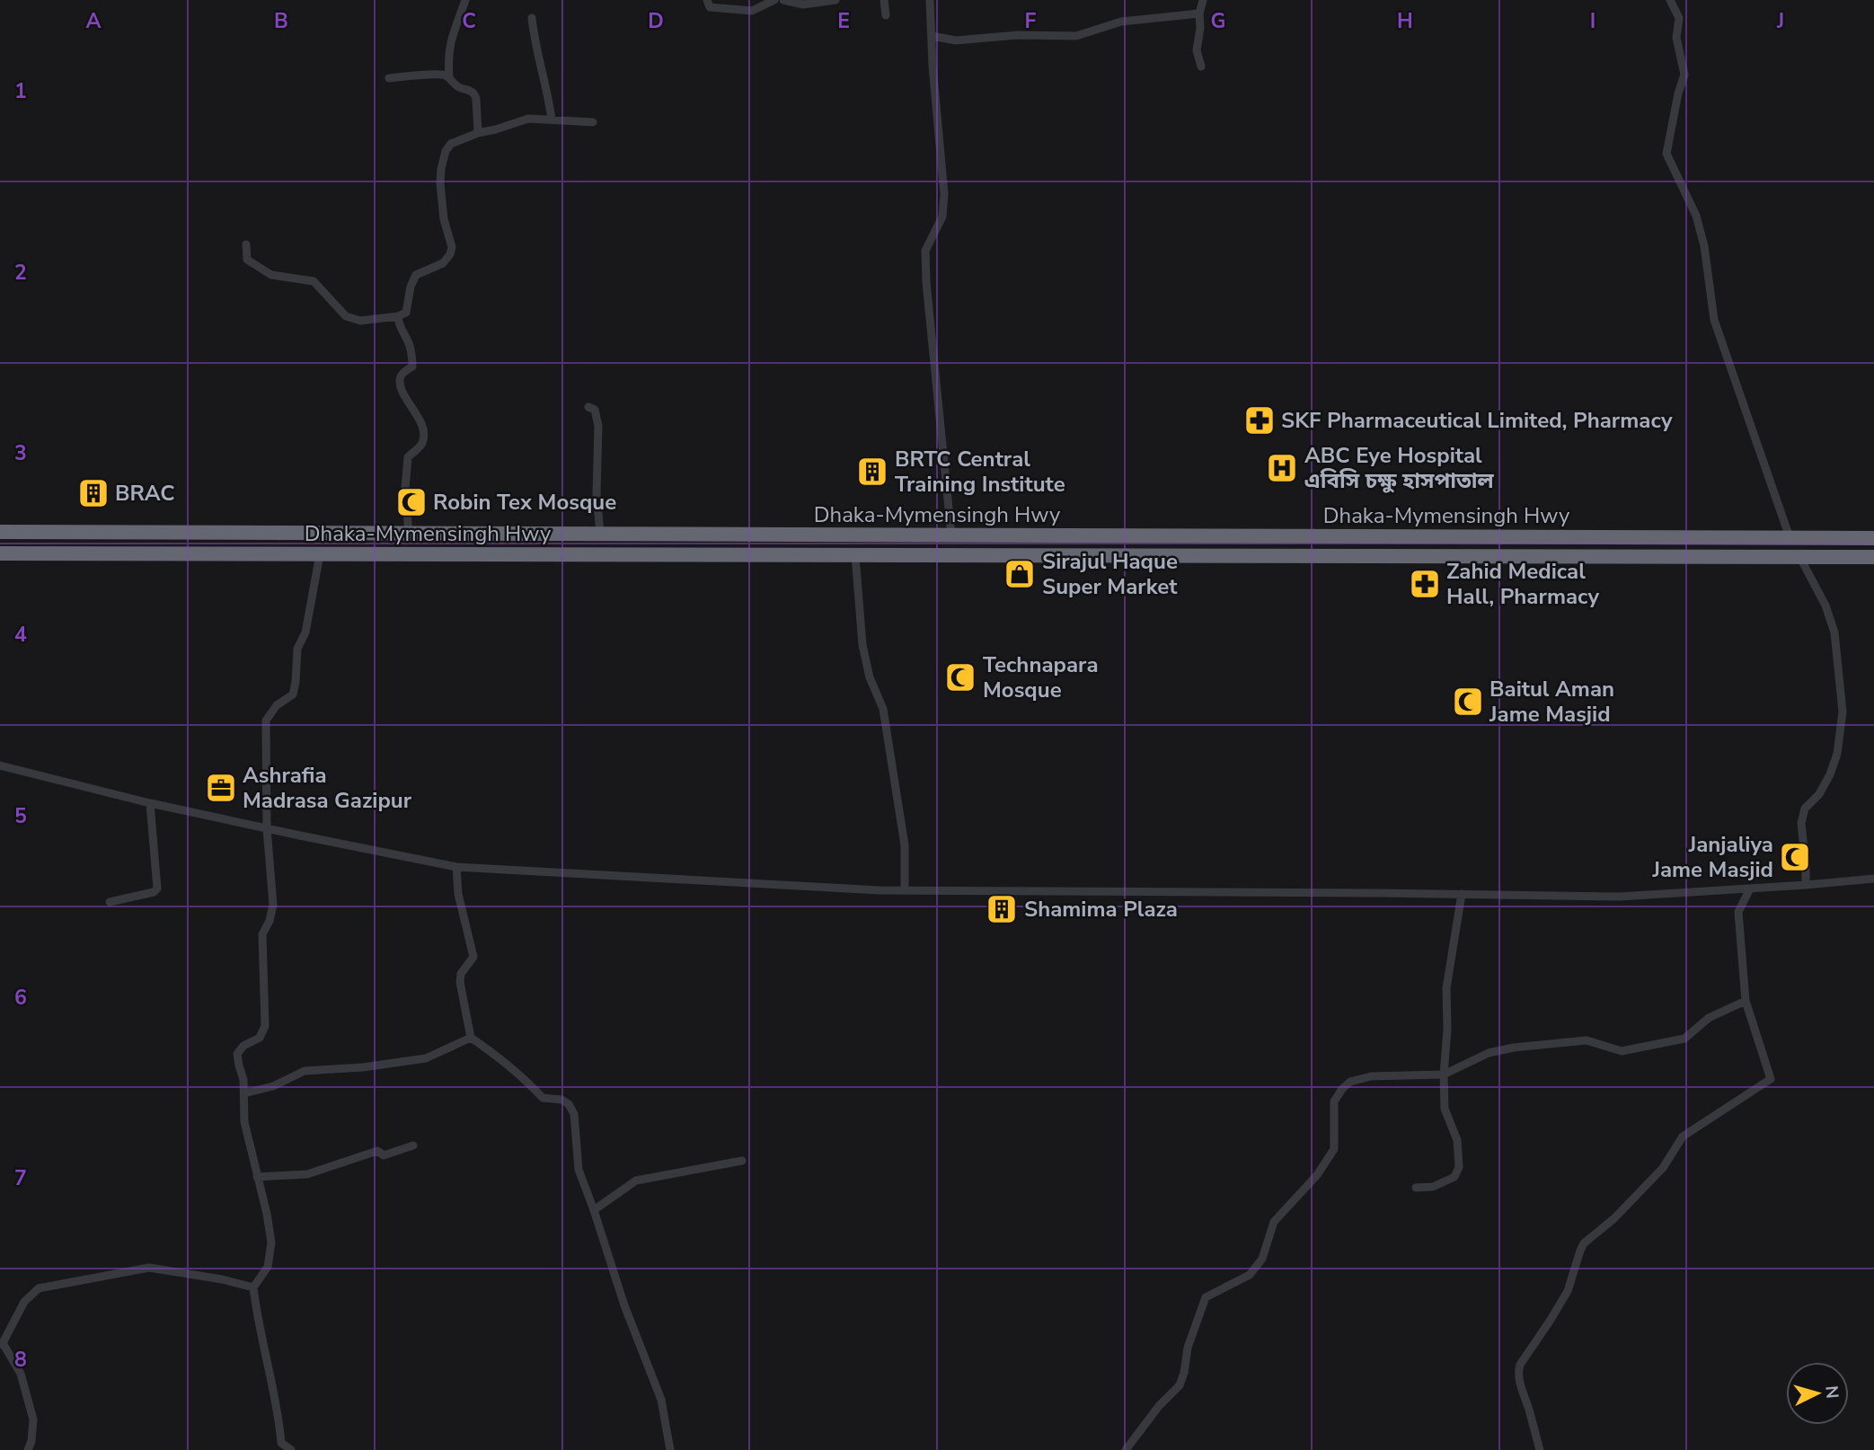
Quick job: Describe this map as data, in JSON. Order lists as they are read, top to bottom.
{
  "streets": {
    "highway": ["Dhaka-Mymensingh Hwy"]
  },
  "places": {
    "pharmacy": ["SKF Pharmaceutical Limited, Pharmacy", "Zahid Medical Hall, Pharmacy"],
    "hospital": ["ABC Eye Hospital এবিসি চক্ষু হাসপাতাল"],
    "building": ["BRTC Central Training Institute", "BRAC", "Shamima Plaza"],
    "mosque": [
      "Robin Tex Mosque",
      "Technapara Mosque",
      "Baitul Aman Jame Masjid",
      "Janjaliya Jame Masjid"
    ],
    "shop": ["Sirajul Haque Super Market"],
    "office": ["Ashrafia Madrasa Gazipur"]
  },
  "north": "right",
  "grid": {
    "columns": [
      "A",
      "B",
      "C",
      "D",
      "E",
      "F",
      "G",
      "H",
      "I",
      "J"
    ],
    "rows": [
      "1",
      "2",
      "3",
      "4",
      "5",
      "6",
      "7",
      "8"
    ]
  }
}
